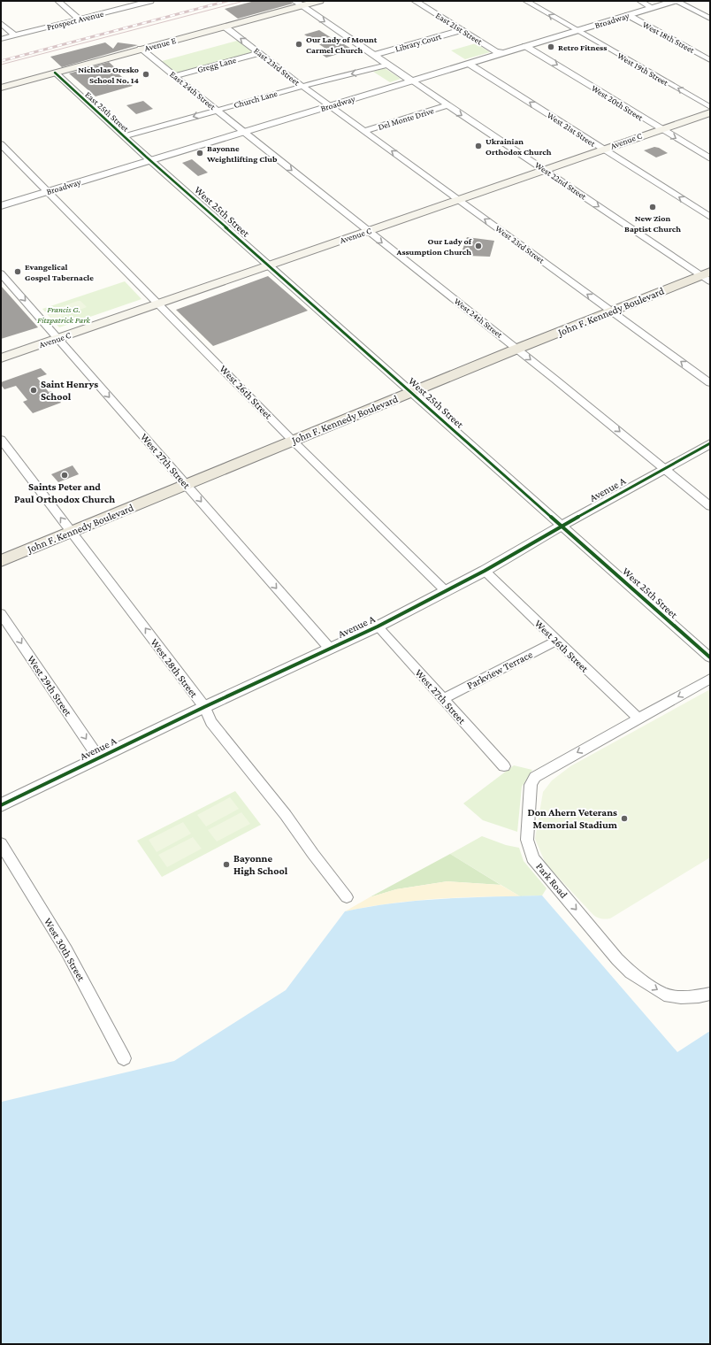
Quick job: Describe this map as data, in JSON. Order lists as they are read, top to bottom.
{
  "streets": {
    "main road": ["Avenue E", "Avenue C", "John F. Kennedy Boulevard"],
    "street": [
      "Prospect Avenue",
      "Broadway",
      "East 21st Street",
      "West 18th Street",
      "Library Court",
      "Gregg Lane",
      "East 23rd Street",
      "West 19th Street",
      "East 24th Street",
      "Church Lane",
      "West 20th Street",
      "East 25th Street",
      "Del Monte Drive",
      "West 21st Street",
      "West 22nd Street",
      "West 25th Street",
      "West 23rd Street",
      "West 24th Street",
      "West 26th Street",
      "West 27th Street",
      "Avenue A",
      "West 28th Street",
      "Parkview Terrace",
      "West 29th Street",
      "Park Road",
      "West 30th Street"
    ]
  },
  "crossings": [
    ["Broadway", "East 21st Street"],
    ["Broadway", "West 18th Street"],
    ["Broadway", "East 23rd Street"],
    ["Broadway", "West 19th Street"],
    ["Broadway", "East 24th Street"],
    ["Broadway", "West 20th Street"],
    ["Broadway", "East 25th Street"],
    ["Broadway", "West 21st Street"],
    ["Broadway", "West 22nd Street"],
    ["Broadway", "West 25th Street"],
    ["Broadway", "West 23rd Street"],
    ["Broadway", "West 24th Street"],
    ["Broadway", "West 26th Street"],
    ["East 21st Street", "Library Court"],
    ["Avenue E", "East 23rd Street"],
    ["Avenue E", "East 24th Street"],
    ["Avenue E", "East 25th Street"],
    ["Gregg Lane", "East 23rd Street"],
    ["Gregg Lane", "East 24th Street"],
    ["East 23rd Street", "Church Lane"],
    ["East 23rd Street", "West 23rd Street"],
    ["East 24th Street", "Church Lane"],
    ["East 24th Street", "West 24th Street"],
    ["Church Lane", "East 25th Street"],
    ["West 20th Street", "Avenue C"],
    ["East 25th Street", "West 25th Street"],
    ["Del Monte Drive", "West 22nd Street"],
    ["Del Monte Drive", "West 23rd Street"],
    ["West 21st Street", "Avenue C"],
    ["Avenue C", "West 22nd Street"],
    ["Avenue C", "West 25th Street"],
    ["Avenue C", "West 23rd Street"],
    ["Avenue C", "West 24th Street"],
    ["Avenue C", "West 26th Street"],
    ["Avenue C", "West 27th Street"],
    ["West 22nd Street", "John F. Kennedy Boulevard"],
    ["West 25th Street", "John F. Kennedy Boulevard"],
    ["West 25th Street", "Avenue A"],
    ["West 23rd Street", "John F. Kennedy Boulevard"],
    ["John F. Kennedy Boulevard", "West 24th Street"],
    ["John F. Kennedy Boulevard", "West 26th Street"],
    ["John F. Kennedy Boulevard", "West 27th Street"],
    ["John F. Kennedy Boulevard", "West 28th Street"],
    ["West 24th Street", "Avenue A"],
    ["West 26th Street", "Avenue A"],
    ["West 26th Street", "Parkview Terrace"],
    ["West 26th Street", "Park Road"],
    ["West 27th Street", "Avenue A"],
    ["West 27th Street", "Parkview Terrace"],
    ["Avenue A", "West 28th Street"],
    ["Avenue A", "West 29th Street"]
  ],
  "one_way": [
    "West 19th Street",
    "Church Lane",
    "West 20th Street",
    "West 21st Street",
    "West 22nd Street",
    "West 23rd Street",
    "West 24th Street",
    "West 27th Street",
    "West 28th Street",
    "West 29th Street"
  ],
  "parks": ["Francis G. Fitzpatrick Park"],
  "places": [
    "Our Lady of Mount Carmel Church",
    "Retro Fitness",
    "Nicholas Oresko School No. 14",
    "Ukrainian Orthodox Church",
    "Bayonne Weightlifting Club",
    "New Zion Baptist Church",
    "Our Lady of Assumption Church",
    "Evangelical Gospel Tabernacle",
    "Saint Henrys School",
    "Saints Peter and Paul Orthodox Church",
    "Don Ahern Veterans Memorial Stadium",
    "Bayonne High School"
  ]
}
